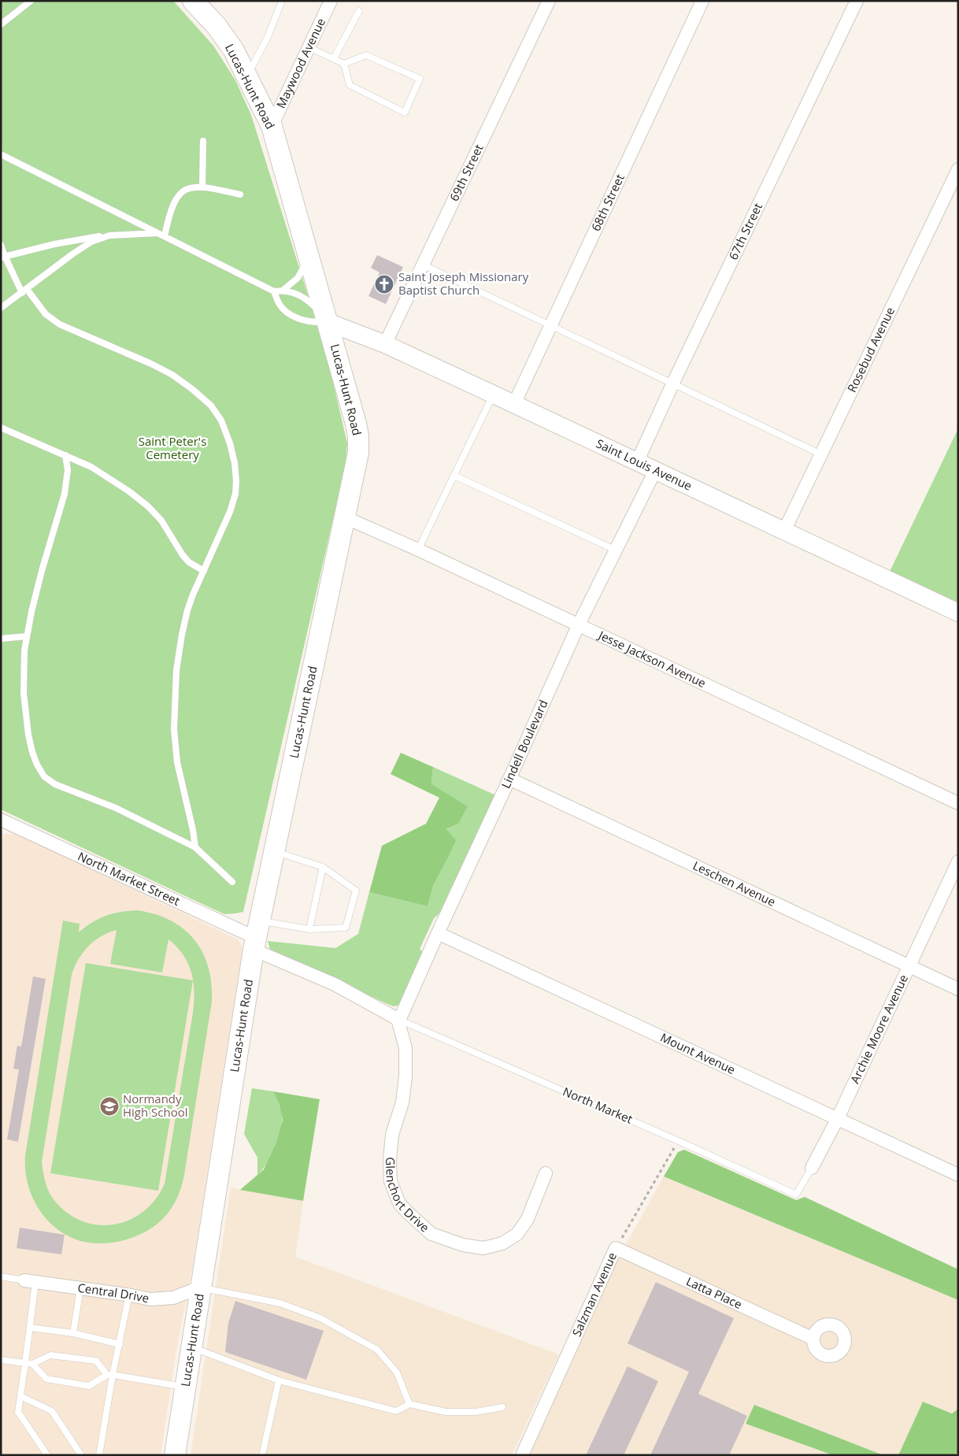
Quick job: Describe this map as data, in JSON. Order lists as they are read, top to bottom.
{
  "streets": {
    "main road": ["Lucas-Hunt Road"],
    "street": [
      "Maywood Avenue",
      "69th Street",
      "68th Street",
      "67th Street",
      "Rosebud Avenue",
      "Saint Louis Avenue",
      "Jesse Jackson Avenue",
      "Lindell Boulevard",
      "North Market Street",
      "Leschen Avenue",
      "Archie Moore Avenue",
      "Mount Avenue",
      "Glenchort Drive",
      "Central Drive",
      "Latta Place",
      "Salzman Avenue"
    ],
    "lane": ["North Market"]
  },
  "crossings": [
    ["Maywood Avenue", "Lucas-Hunt Road"],
    ["Lucas-Hunt Road", "Saint Louis Avenue"],
    ["Lucas-Hunt Road", "Jesse Jackson Avenue"],
    ["Lucas-Hunt Road", "North Market Street"],
    ["Lucas-Hunt Road", "Central Drive"],
    ["69th Street", "Saint Louis Avenue"],
    ["68th Street", "Saint Louis Avenue"],
    ["67th Street", "Saint Louis Avenue"],
    ["Rosebud Avenue", "Saint Louis Avenue"],
    ["Saint Louis Avenue", "Lindell Boulevard"],
    ["Jesse Jackson Avenue", "Lindell Boulevard"],
    ["Lindell Boulevard", "North Market Street"],
    ["Lindell Boulevard", "Leschen Avenue"],
    ["Lindell Boulevard", "Mount Avenue"],
    ["Lindell Boulevard", "North Market"],
    ["Lindell Boulevard", "Glenchort Drive"],
    ["North Market Street", "North Market"],
    ["North Market Street", "Glenchort Drive"],
    ["Leschen Avenue", "Archie Moore Avenue"],
    ["Archie Moore Avenue", "Mount Avenue"],
    ["Archie Moore Avenue", "North Market"],
    ["North Market", "Glenchort Drive"],
    ["North Market", "Salzman Avenue"],
    ["Latta Place", "Salzman Avenue"]
  ],
  "parks": ["Saint Peter's Cemetery"],
  "places": {
    "church": ["Saint Joseph Missionary Baptist Church"],
    "school or university": ["Normandy High School"]
  }
}
